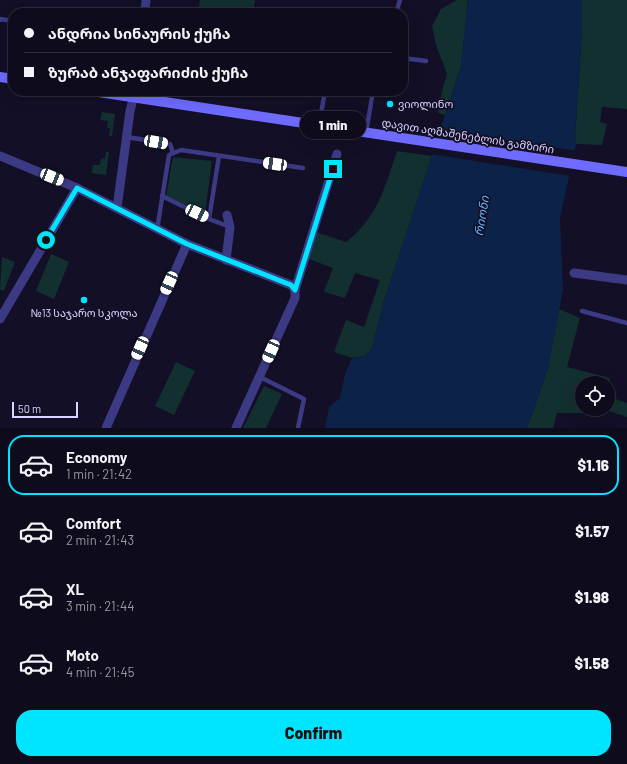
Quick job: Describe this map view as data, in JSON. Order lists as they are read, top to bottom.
{
  "streets": {
    "main road": ["დავით აღმაშენებლის გამზირი"]
  },
  "water": ["რიონი"],
  "places": ["ვიოლინო", "№13 საჯარო სკოლა"],
  "scale_bar": "50 m",
  "page": {
    "banner": ["ანდრია სინაურის ქუჩა", "ზურაბ ანჯაფარიძის ქუჩა"],
    "bubble": "1 min",
    "scale": "50 m",
    "list": [
      {
        "name": "Economy",
        "note": "1 min · 21:42",
        "value": "$1.16"
      },
      {
        "name": "Comfort",
        "note": "2 min · 21:43",
        "value": "$1.57"
      },
      {
        "name": "XL",
        "note": "3 min · 21:44",
        "value": "$1.98"
      },
      {
        "name": "Moto",
        "note": "4 min · 21:45",
        "value": "$1.58"
      }
    ],
    "buttons": "Confirm"
  }
}
